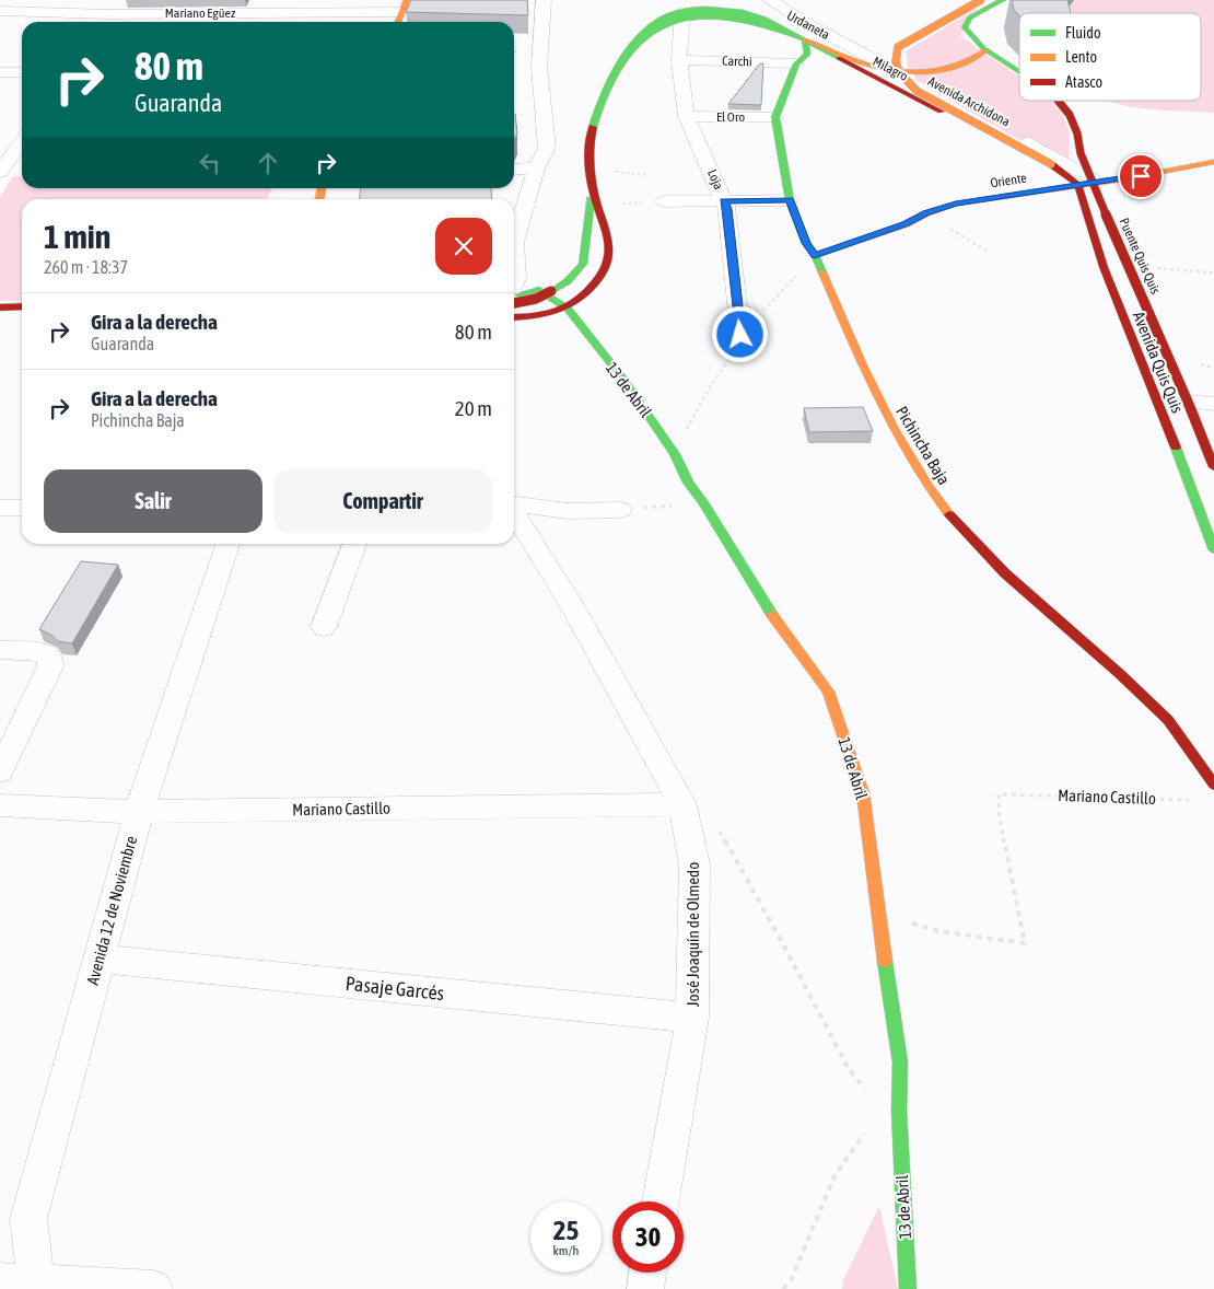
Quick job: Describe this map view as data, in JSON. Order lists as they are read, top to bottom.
{
  "streets": {
    "street": [
      "Mariano Egüez",
      "Urdaneta",
      "Carchi",
      "Milagro",
      "Avenida Archidona",
      "El Oro",
      "Loja",
      "Oriente",
      "Puente Quis Quis",
      "Avenida Quis Quis",
      "13 de Abril",
      "Pichincha Baja",
      "Mariano Castillo",
      "Avenida 12 de Noviembre",
      "José Joaquín de Olmedo",
      "Pasaje Garcés"
    ]
  },
  "crossings": [
    ["Urdaneta", "Avenida Archidona"],
    ["Urdaneta", "Loja"],
    ["Urdaneta", "Oriente"],
    ["Urdaneta", "Avenida Quis Quis"],
    ["Urdaneta", "13 de Abril"],
    ["Carchi", "Loja"],
    ["Milagro", "Oriente"],
    ["Avenida Archidona", "Oriente"],
    ["Avenida Archidona", "Avenida Quis Quis"],
    ["El Oro", "Loja"],
    ["El Oro", "Pichincha Baja"],
    ["Oriente", "Avenida Quis Quis"],
    ["Oriente", "Pichincha Baja"],
    ["Puente Quis Quis", "Avenida Quis Quis"],
    ["13 de Abril", "Mariano Castillo"],
    ["Mariano Castillo", "Avenida 12 de Noviembre"],
    ["Mariano Castillo", "José Joaquín de Olmedo"],
    ["Avenida 12 de Noviembre", "Pasaje Garcés"],
    ["José Joaquín de Olmedo", "Pasaje Garcés"]
  ],
  "legend": ["Fluido", "Lento", "Atasco"],
  "page": {
    "turn": ["80 m", "Guaranda"],
    "heading": ["1 min", "260 m · 18:37"],
    "list": [
      {
        "name": "Gira a la derecha",
        "note": "Guaranda",
        "value": "80 m"
      },
      {
        "name": "Gira a la derecha",
        "note": "Pichincha Baja",
        "value": "20 m"
      }
    ],
    "buttons": ["Salir", "Compartir"],
    "speed": "25 km/h",
    "limit": "30"
  }
}
